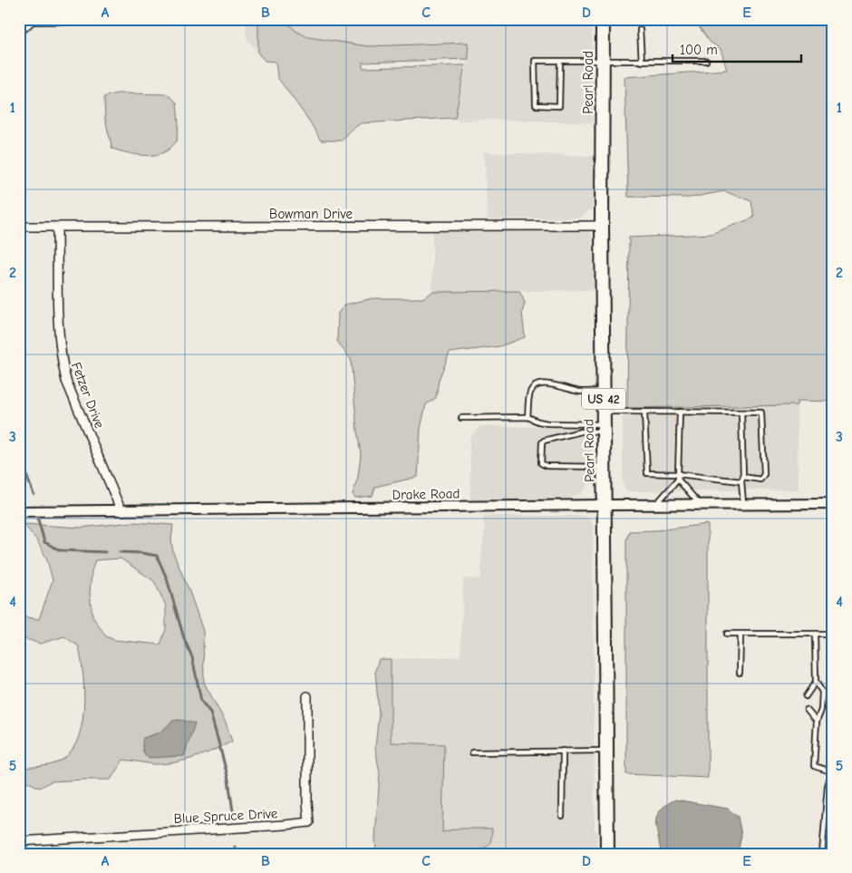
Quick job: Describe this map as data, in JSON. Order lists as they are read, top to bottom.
{
  "streets": {
    "main road": ["Pearl Road", "US 42"],
    "street": [
      "Bowman Drive",
      "Fetzer Drive",
      "Drake Road",
      "Blue Spruce Drive"
    ]
  },
  "crossings": [
    ["Pearl Road", "Bowman Drive"],
    ["Pearl Road", "Drake Road"],
    ["Bowman Drive", "Fetzer Drive"],
    ["Fetzer Drive", "Drake Road"]
  ],
  "scale_bar": "100 m",
  "grid": {
    "columns": [
      "A",
      "B",
      "C",
      "D",
      "E"
    ],
    "rows": [
      "1",
      "2",
      "3",
      "4",
      "5"
    ]
  }
}
